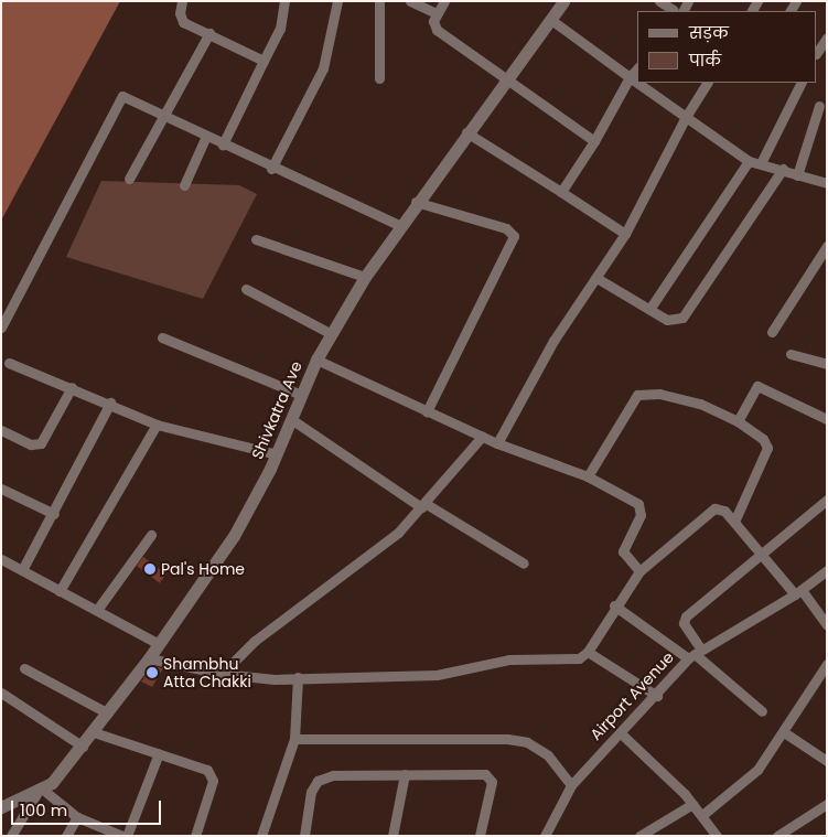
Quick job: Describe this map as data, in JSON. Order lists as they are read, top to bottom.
{
  "streets": {
    "street": ["Shivkatra Ave", "Airport Avenue"]
  },
  "places": ["Pal's Home", "Shambhu Atta Chakki"],
  "legend": ["सड़क", "पार्क"],
  "scale_bar": "100 m"
}
